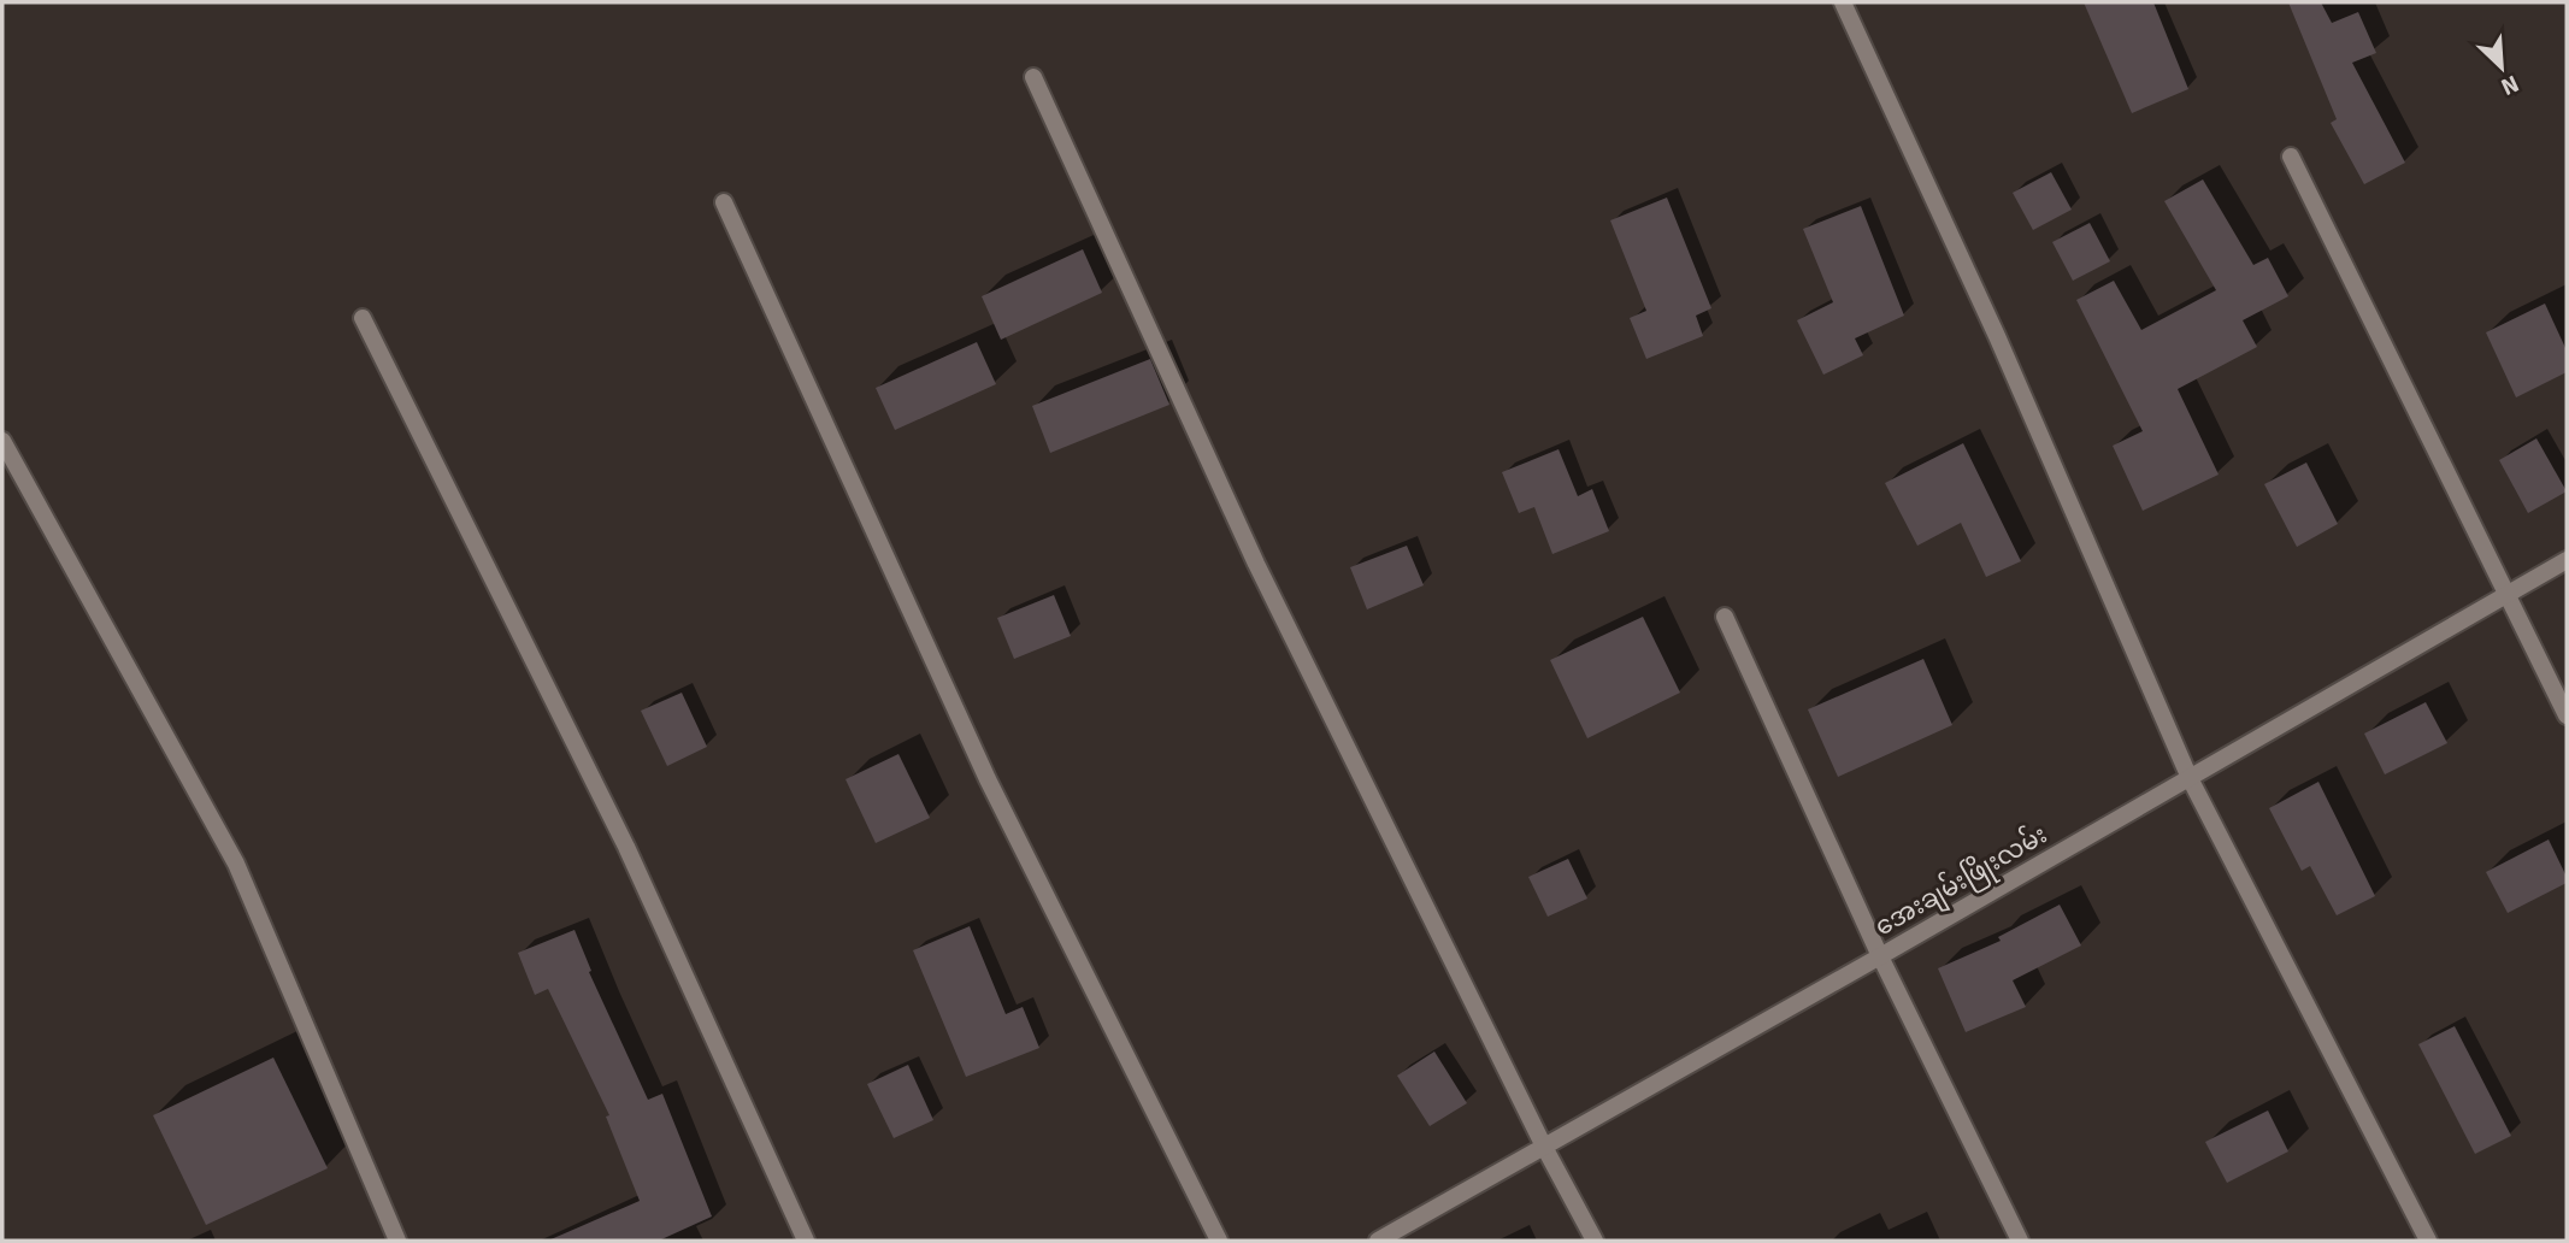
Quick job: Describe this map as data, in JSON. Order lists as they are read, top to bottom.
{
  "streets": {
    "street": ["အေးချမ်းဖြိုးလမ်း"]
  },
  "north": "bottom right"
}
